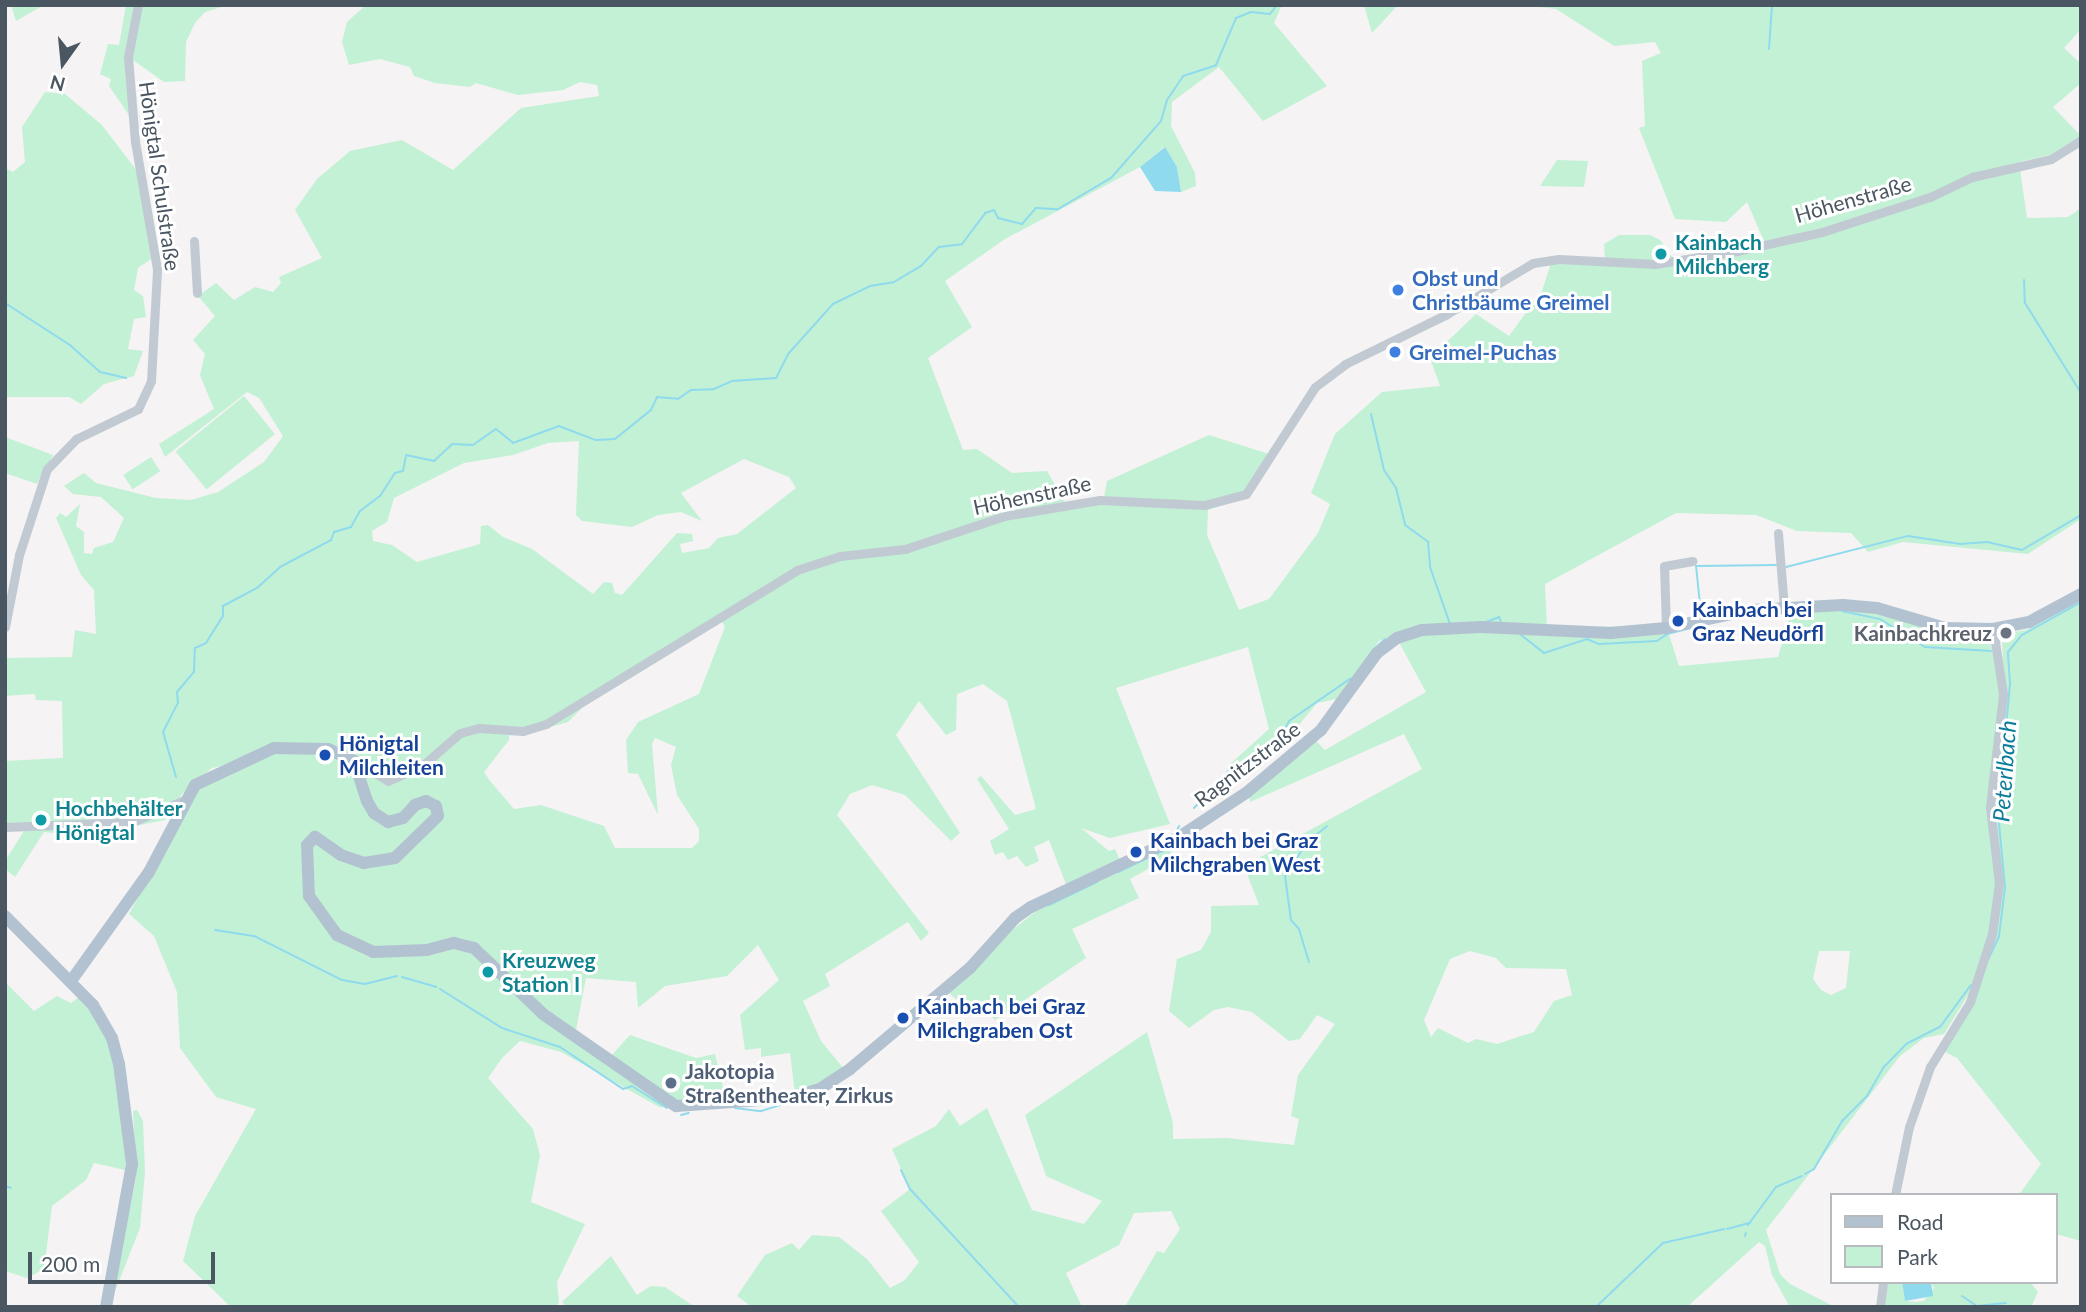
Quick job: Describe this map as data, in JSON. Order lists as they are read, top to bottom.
{
  "streets": {
    "main road": ["Höhenstraße", "Ragnitzstraße"],
    "street": ["Hönigtal Schulstraße"]
  },
  "crossings": [
    ["Höhenstraße", "Ragnitzstraße"]
  ],
  "water": ["Peterlbach"],
  "places": [
    "Kainbach Milchberg",
    "Obst und Christbäume Greimel",
    "Greimel-Puchas",
    "Kainbach bei Graz Neudörfl",
    "Kainbachkreuz",
    "Hönigtal Milchleiten",
    "Hochbehälter Hönigtal",
    "Kainbach bei Graz Milchgraben West",
    "Kreuzweg Station I",
    "Kainbach bei Graz Milchgraben Ost",
    "Jakotopia Straßentheater, Zirkus"
  ],
  "legend": ["Road", "Park"],
  "scale_bar": "200 m",
  "north": "bottom"
}
